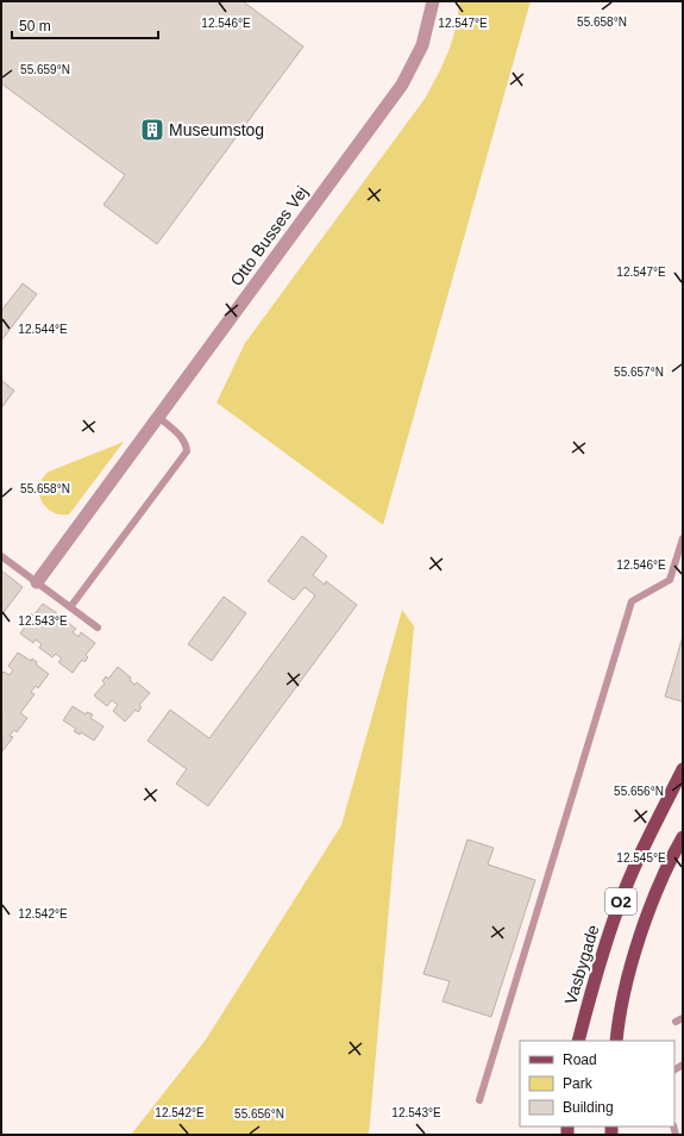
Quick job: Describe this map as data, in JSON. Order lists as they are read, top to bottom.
{
  "streets": {
    "main road": ["O2", "Vasbygade"],
    "street": ["Otto Busses Vej"]
  },
  "places": {
    "building": ["Museumstog"]
  },
  "legend": ["Road", "Park", "Building"],
  "scale_bar": "50 m",
  "coordinates": [
    "55.658°N",
    "12.546°E",
    "12.547°E",
    "55.659°N",
    "12.544°E",
    "55.657°N",
    "12.543°E",
    "55.656°N",
    "12.545°E",
    "12.542°E"
  ]
}
